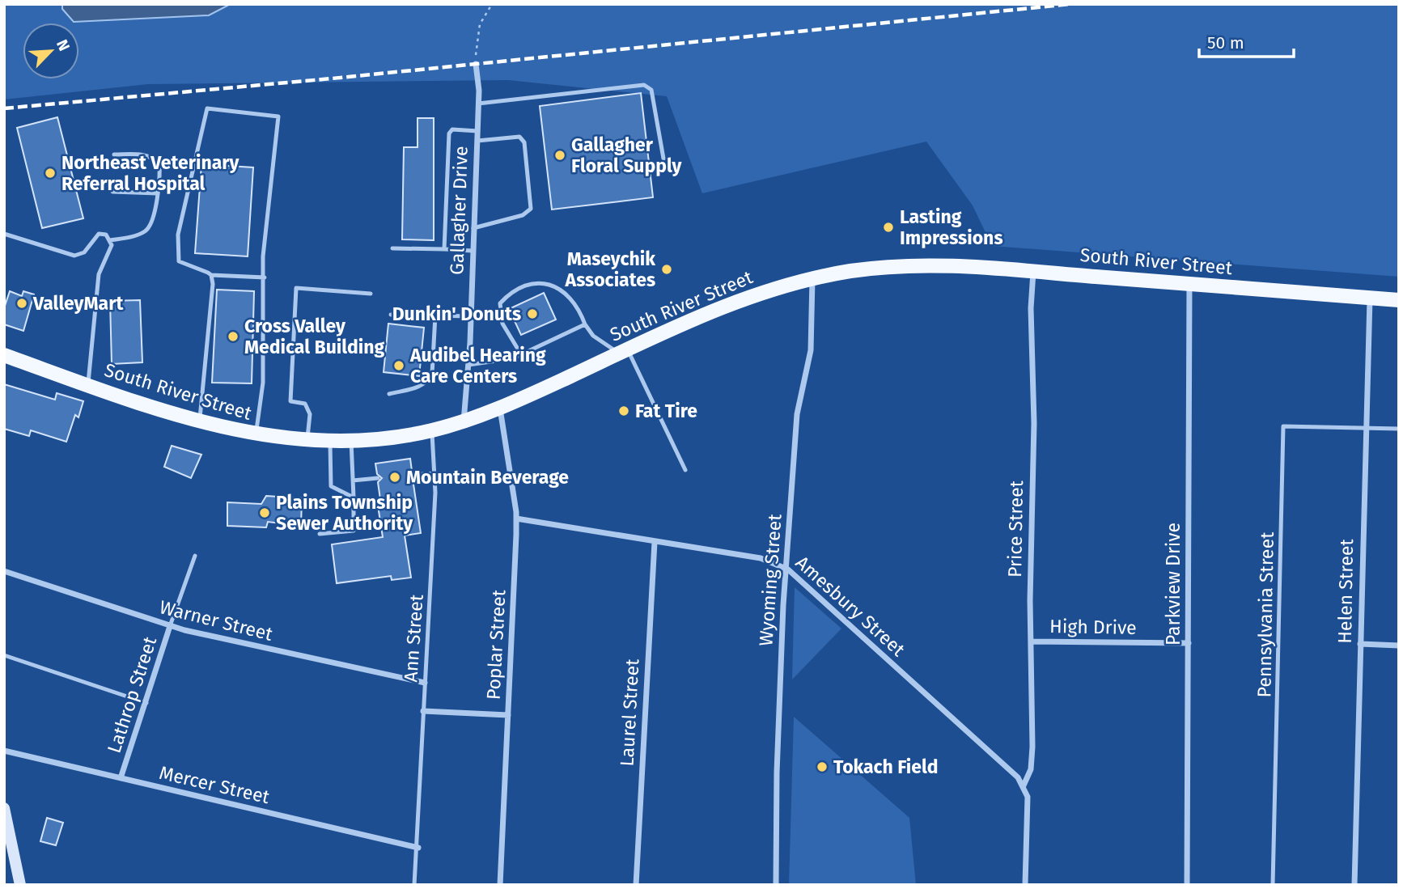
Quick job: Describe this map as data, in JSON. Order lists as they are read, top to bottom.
{
  "streets": {
    "main road": ["South River Street"],
    "street": [
      "Gallagher Drive",
      "Price Street",
      "Wyoming Street",
      "Parkview Drive",
      "Helen Street",
      "Amesbury Street",
      "Warner Street",
      "High Drive",
      "Poplar Street",
      "Lathrop Street",
      "Laurel Street",
      "Mercer Street"
    ],
    "lane": ["Pennsylvania Street", "Ann Street"]
  },
  "crossings": [
    ["Gallagher Drive", "South River Street"],
    ["South River Street", "Price Street"],
    ["South River Street", "Wyoming Street"],
    ["South River Street", "Parkview Drive"],
    ["South River Street", "Helen Street"],
    ["South River Street", "Ann Street"],
    ["South River Street", "Poplar Street"],
    ["Price Street", "Amesbury Street"],
    ["Price Street", "High Drive"],
    ["Wyoming Street", "Amesbury Street"],
    ["Parkview Drive", "High Drive"],
    ["Helen Street", "Pennsylvania Street"],
    ["Amesbury Street", "Poplar Street"],
    ["Amesbury Street", "Laurel Street"],
    ["Warner Street", "Ann Street"],
    ["Warner Street", "Lathrop Street"],
    ["Ann Street", "Mercer Street"],
    ["Lathrop Street", "Mercer Street"]
  ],
  "places": [
    "Gallagher Floral Supply",
    "Northeast Veterinary Referral Hospital",
    "Lasting Impressions",
    "Maseychik Associates",
    "ValleyMart",
    "Dunkin' Donuts",
    "Cross Valley Medical Building",
    "Audibel Hearing Care Centers",
    "Fat Tire",
    "Mountain Beverage",
    "Plains Township Sewer Authority",
    "Tokach Field"
  ],
  "scale_bar": "50 m",
  "north": "top right"
}
